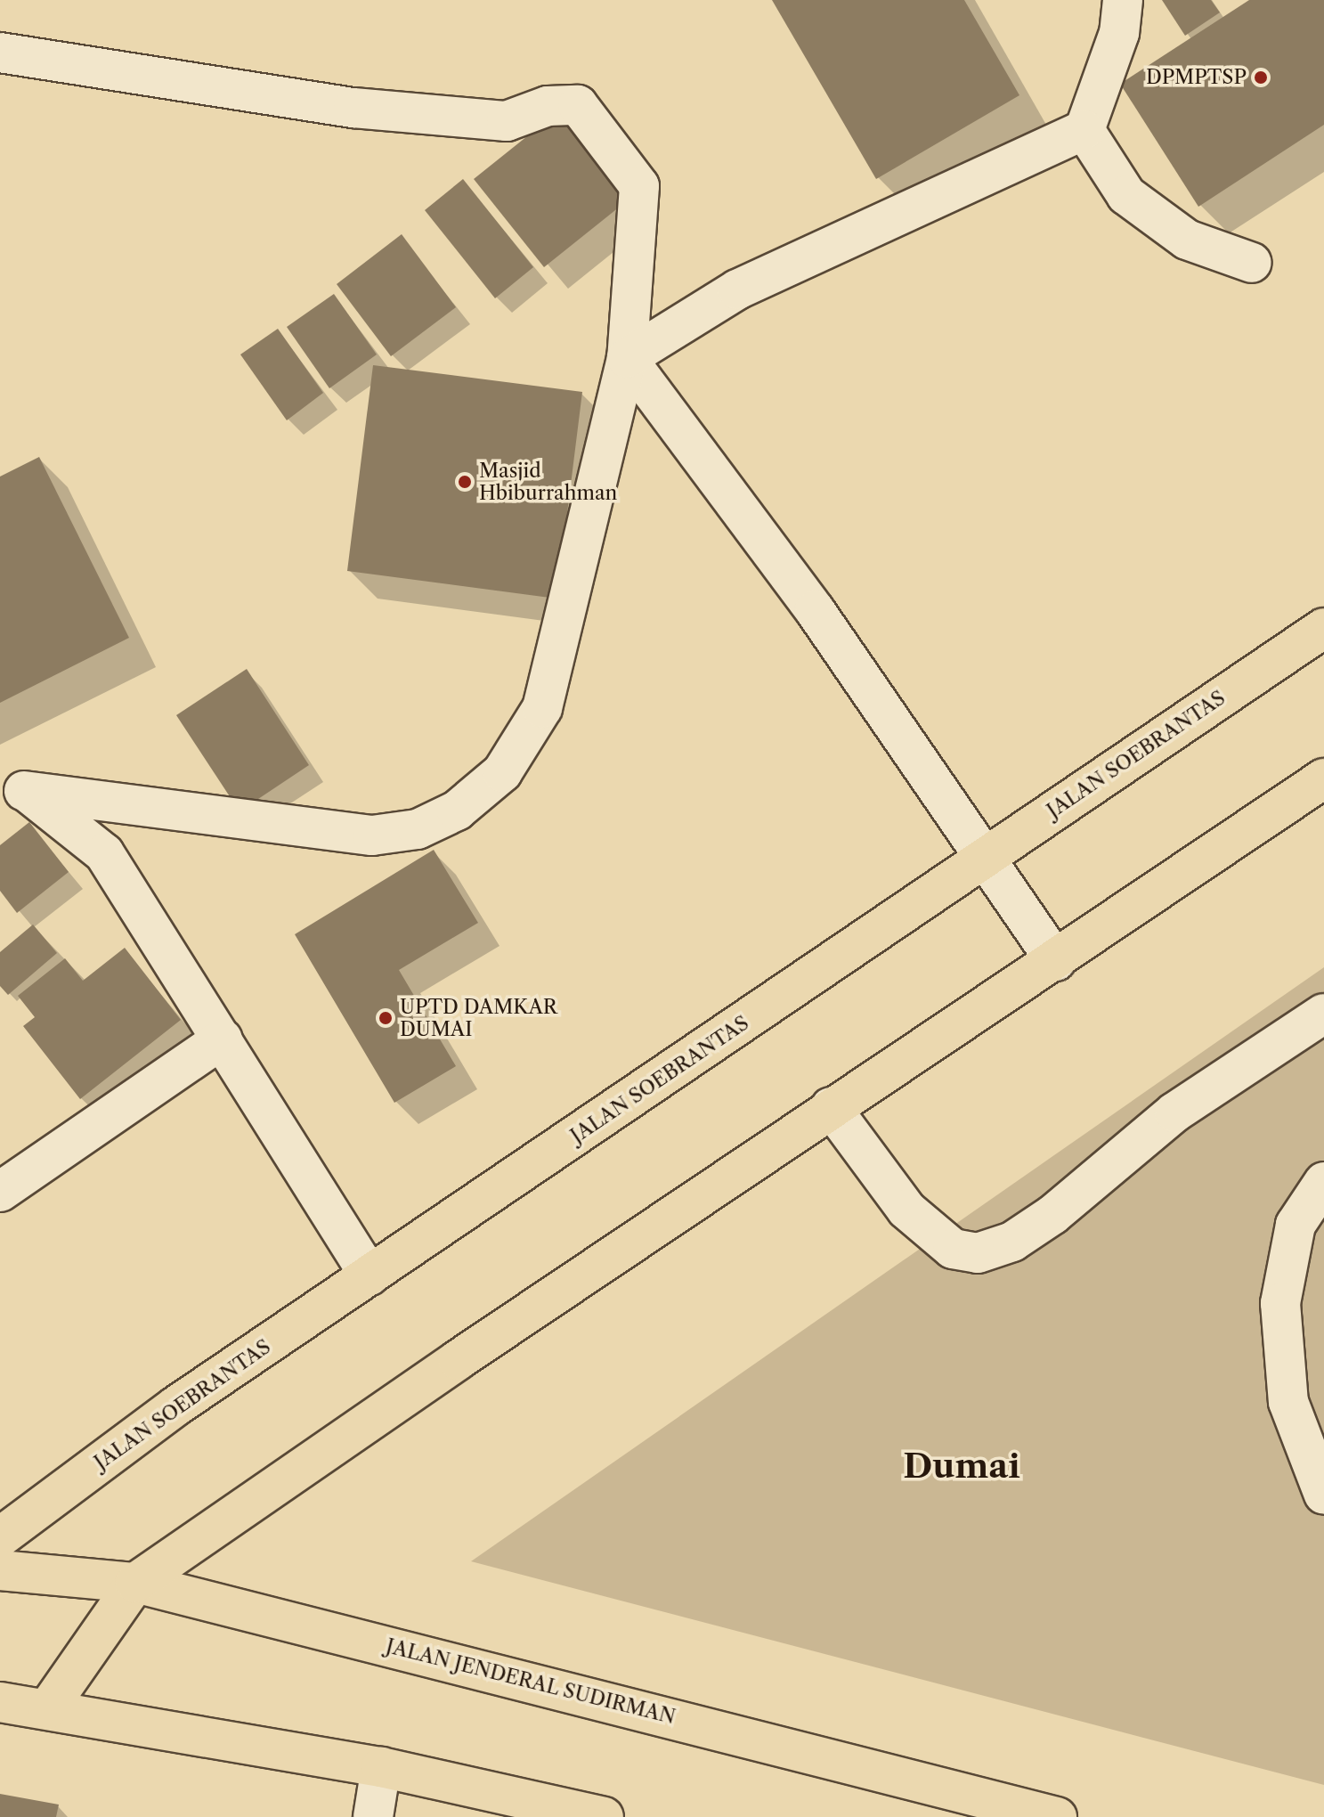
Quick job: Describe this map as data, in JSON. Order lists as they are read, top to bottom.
{
  "streets": {
    "main road": ["JALAN SOEBRANTAS", "JALAN JENDERAL SUDIRMAN"]
  },
  "districts": ["Dumai"],
  "places": ["DPMPTSP", "Masjid Hbiburrahman", "UPTD DAMKAR DUMAI"]
}
